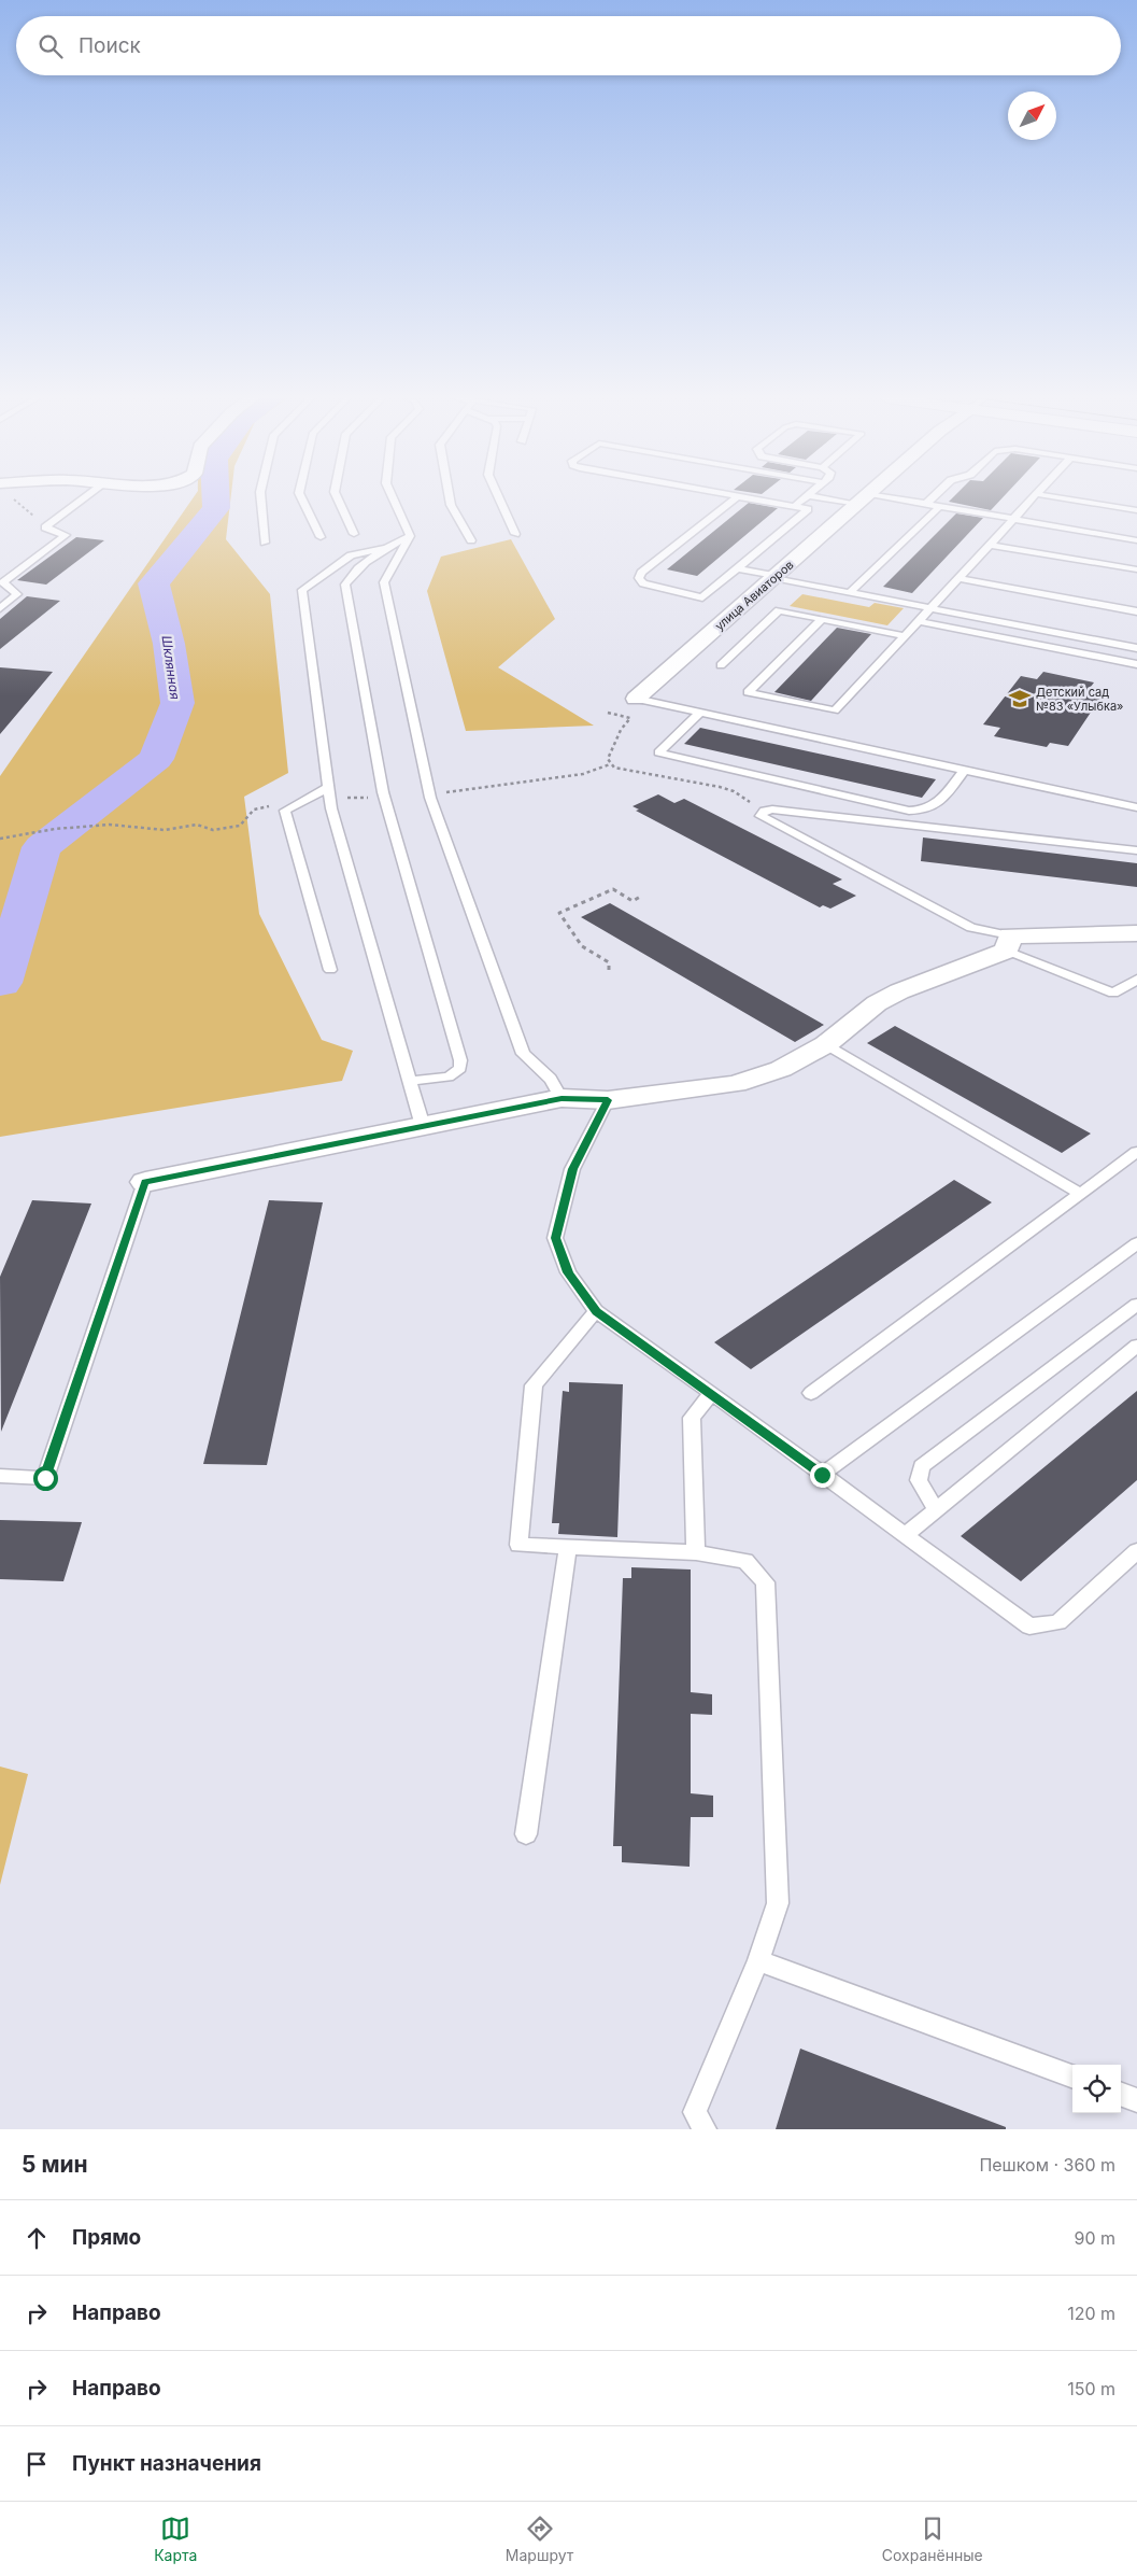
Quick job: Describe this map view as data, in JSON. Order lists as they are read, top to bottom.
{
  "streets": {
    "street": ["улица Авиаторов"]
  },
  "water": ["Шклянная"],
  "places": {
    "school or university": ["Детский сад №83 «Улыбка»"]
  },
  "north": "top right",
  "page": {
    "search": "Поиск",
    "heading": ["5 мин", "Пешком · 360 m"],
    "list": [
      ["Прямо", "90 m"],
      ["Направо", "120 m"],
      ["Направо", "150 m"],
      "Пункт назначения"
    ],
    "nav": ["Карта", "Маршрут", "Сохранённые"]
  }
}
